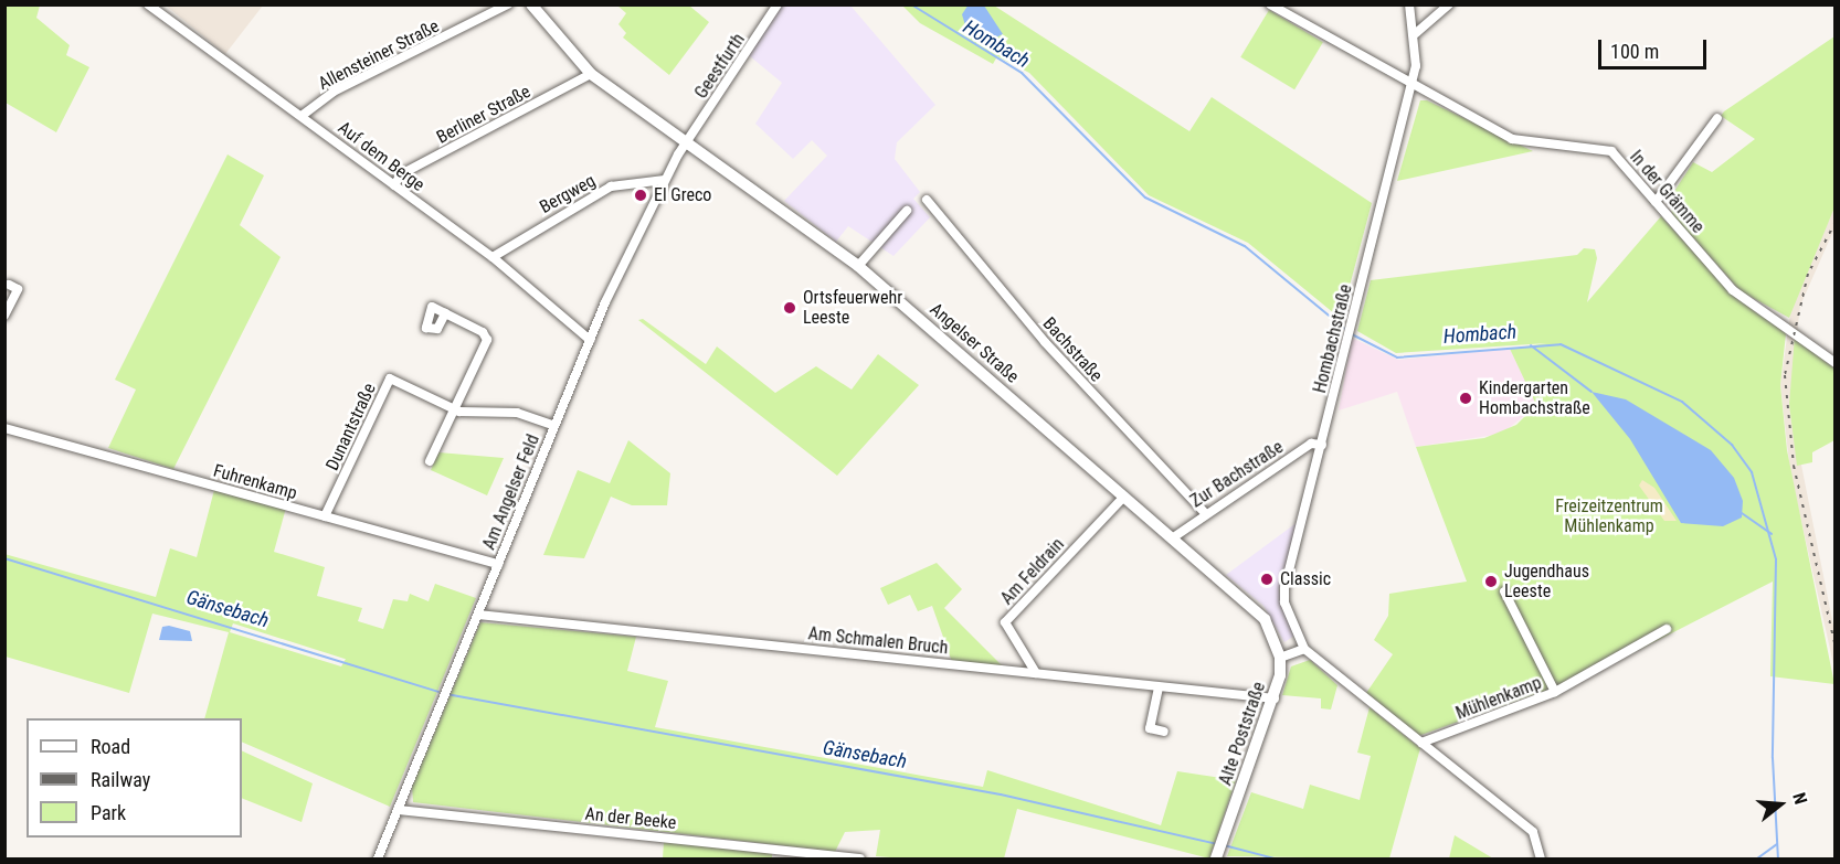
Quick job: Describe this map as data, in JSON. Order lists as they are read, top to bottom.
{
  "streets": {
    "main road": ["Angelser Straße", "Alte Poststraße"],
    "street": [
      "Allensteiner Straße",
      "Geestfurth",
      "Berliner Straße",
      "Auf dem Berge",
      "In der Grämme",
      "Bergweg",
      "Hombachstraße",
      "Bachstraße",
      "Dunantstraße",
      "Zur Bachstraße",
      "Fuhrenkamp",
      "Am Angelser Feld",
      "Am Feldrain",
      "Am Schmalen Bruch",
      "Mühlenkamp",
      "An der Beeke"
    ]
  },
  "crossings": [
    ["Allensteiner Straße", "Auf dem Berge"],
    ["Geestfurth", "Angelser Straße"],
    ["Geestfurth", "Am Angelser Feld"],
    ["Berliner Straße", "Auf dem Berge"],
    ["Berliner Straße", "Angelser Straße"],
    ["Auf dem Berge", "Bergweg"],
    ["Auf dem Berge", "Am Angelser Feld"],
    ["In der Grämme", "Hombachstraße"],
    ["Bergweg", "Am Angelser Feld"],
    ["Hombachstraße", "Zur Bachstraße"],
    ["Angelser Straße", "Zur Bachstraße"],
    ["Angelser Straße", "Am Angelser Feld"],
    ["Angelser Straße", "Am Feldrain"],
    ["Angelser Straße", "Alte Poststraße"],
    ["Bachstraße", "Zur Bachstraße"],
    ["Dunantstraße", "Fuhrenkamp"],
    ["Dunantstraße", "Am Angelser Feld"],
    ["Fuhrenkamp", "Am Angelser Feld"],
    ["Am Angelser Feld", "Am Schmalen Bruch"],
    ["Am Angelser Feld", "An der Beeke"],
    ["Am Feldrain", "Am Schmalen Bruch"],
    ["Am Schmalen Bruch", "Alte Poststraße"]
  ],
  "water": ["Hombach", "Gänsebach"],
  "parks": ["Freizeitzentrum Mühlenkamp"],
  "places": [
    "El Greco",
    "Ortsfeuerwehr Leeste",
    "Kindergarten Hombachstraße",
    "Classic",
    "Jugendhaus Leeste"
  ],
  "legend": ["Road", "Railway", "Park"],
  "scale_bar": "100 m",
  "north": "right"
}
